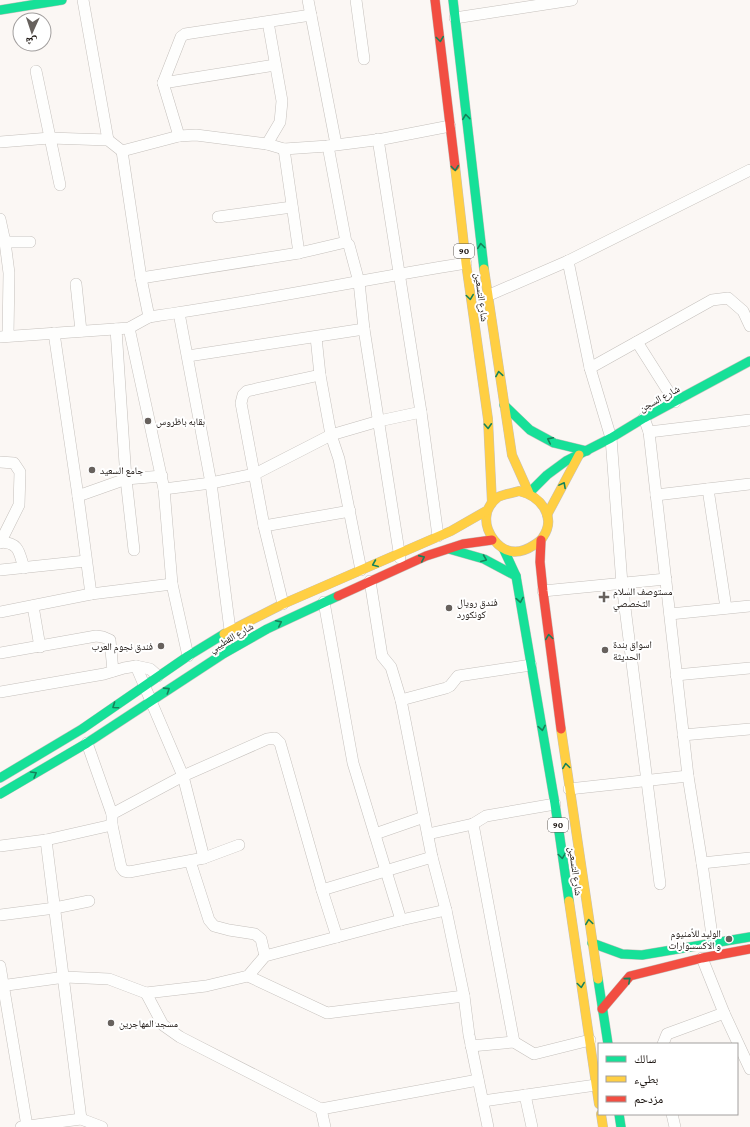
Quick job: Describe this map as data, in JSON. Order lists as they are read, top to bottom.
{
  "streets": {
    "main road": [
      "90",
      "شارع التسعين",
      "شارع السجن",
      "شارع القطيبي"
    ]
  },
  "crossings": [
    ["شارع التسعين", "شارع السجن"],
    ["شارع التسعين", "شارع القطيبي"],
    ["شارع السجن", "شارع القطيبي"]
  ],
  "places": {
    "other": [
      "بقابه باظروس",
      "جامع السعيد",
      "فندق رويال كونكورد",
      "فندق نجوم العرب",
      "اسواق بندة الحديثة",
      "الوليد للأمنيوم و الاكسسوارات",
      "مسجد المهاجرين"
    ],
    "health": ["مستوصف السلام التخصصي"]
  },
  "legend": ["سالك", "بطيء", "مزدحم"],
  "north": "bottom"
}
